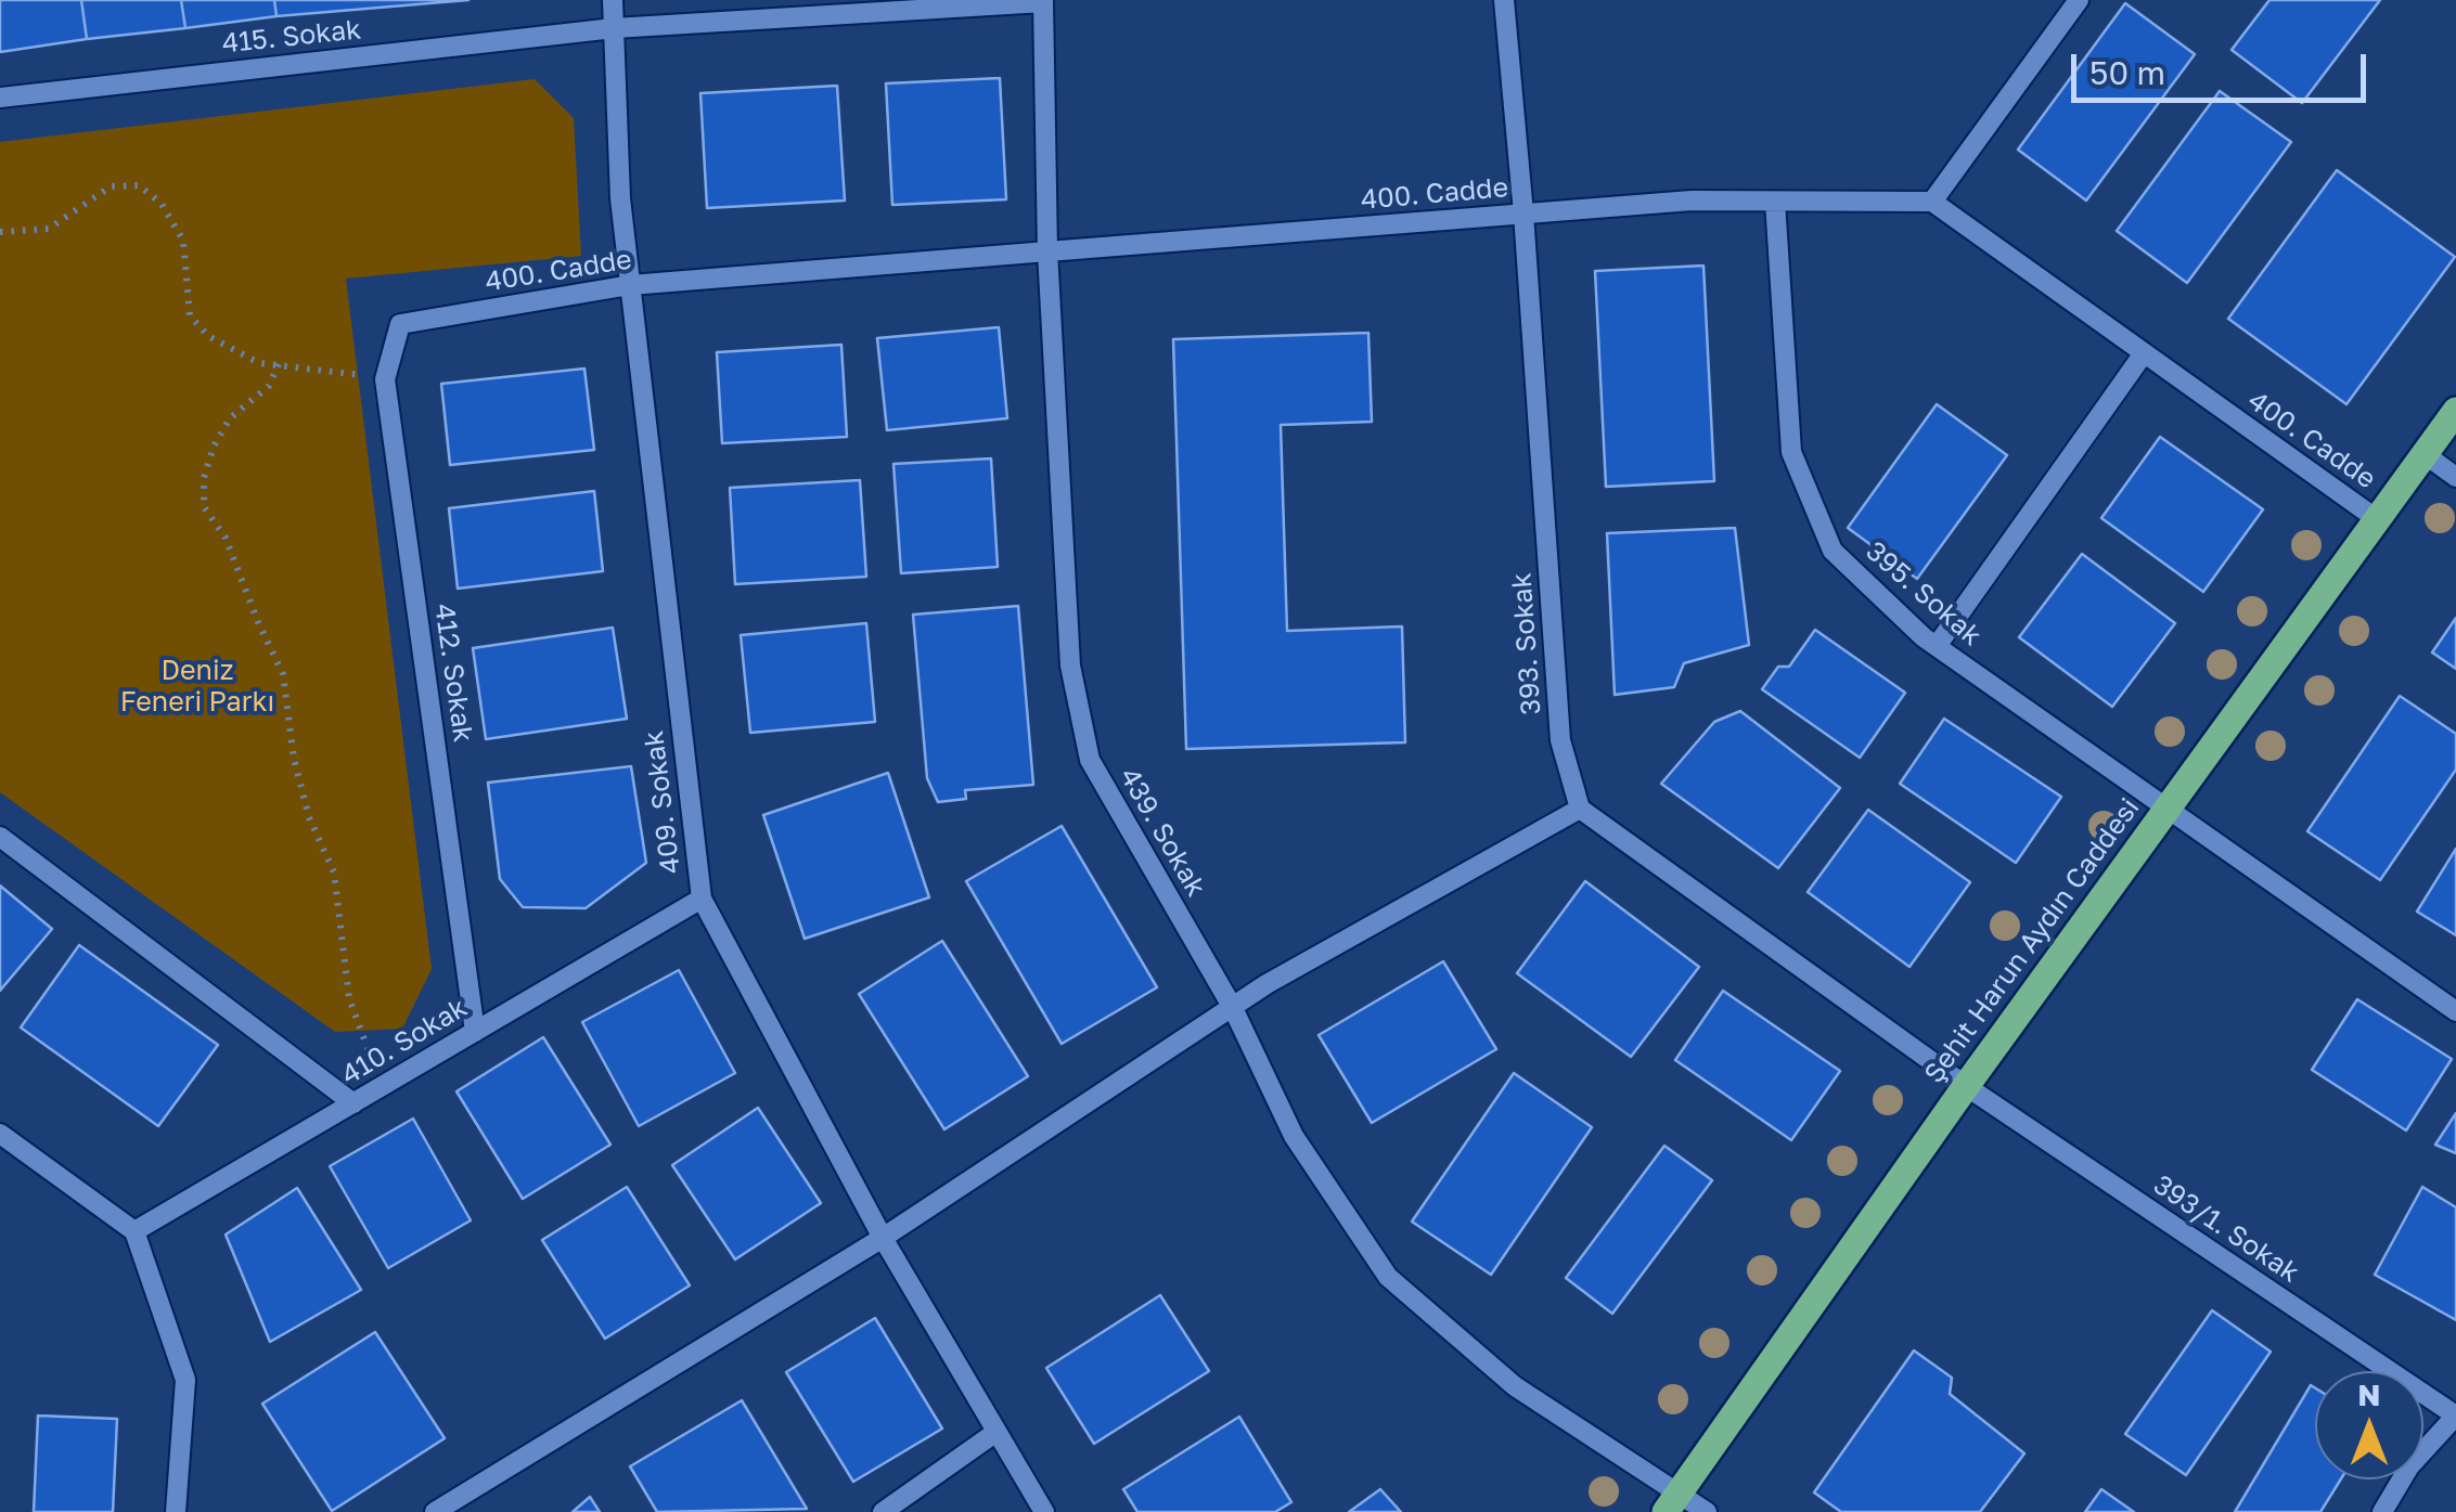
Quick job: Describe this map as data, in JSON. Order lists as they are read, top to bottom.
{
  "streets": {
    "main road": ["Şehit Harun Aydın Caddesi"],
    "street": [
      "415. Sokak",
      "400. Cadde",
      "395. Sokak",
      "393. Sokak",
      "412. Sokak",
      "409. Sokak",
      "439. Sokak",
      "410. Sokak",
      "393/1. Sokak"
    ]
  },
  "crossings": [
    ["415. Sokak", "409. Sokak"],
    ["415. Sokak", "439. Sokak"],
    ["400. Cadde", "395. Sokak"],
    ["400. Cadde", "393. Sokak"],
    ["400. Cadde", "412. Sokak"],
    ["400. Cadde", "409. Sokak"],
    ["400. Cadde", "439. Sokak"],
    ["400. Cadde", "Şehit Harun Aydın Caddesi"],
    ["395. Sokak", "Şehit Harun Aydın Caddesi"],
    ["412. Sokak", "410. Sokak"],
    ["409. Sokak", "410. Sokak"],
    ["439. Sokak", "Şehit Harun Aydın Caddesi"],
    ["Şehit Harun Aydın Caddesi", "393/1. Sokak"]
  ],
  "parks": ["Deniz Feneri Parkı"],
  "scale_bar": "50 m",
  "north": "top"
}
